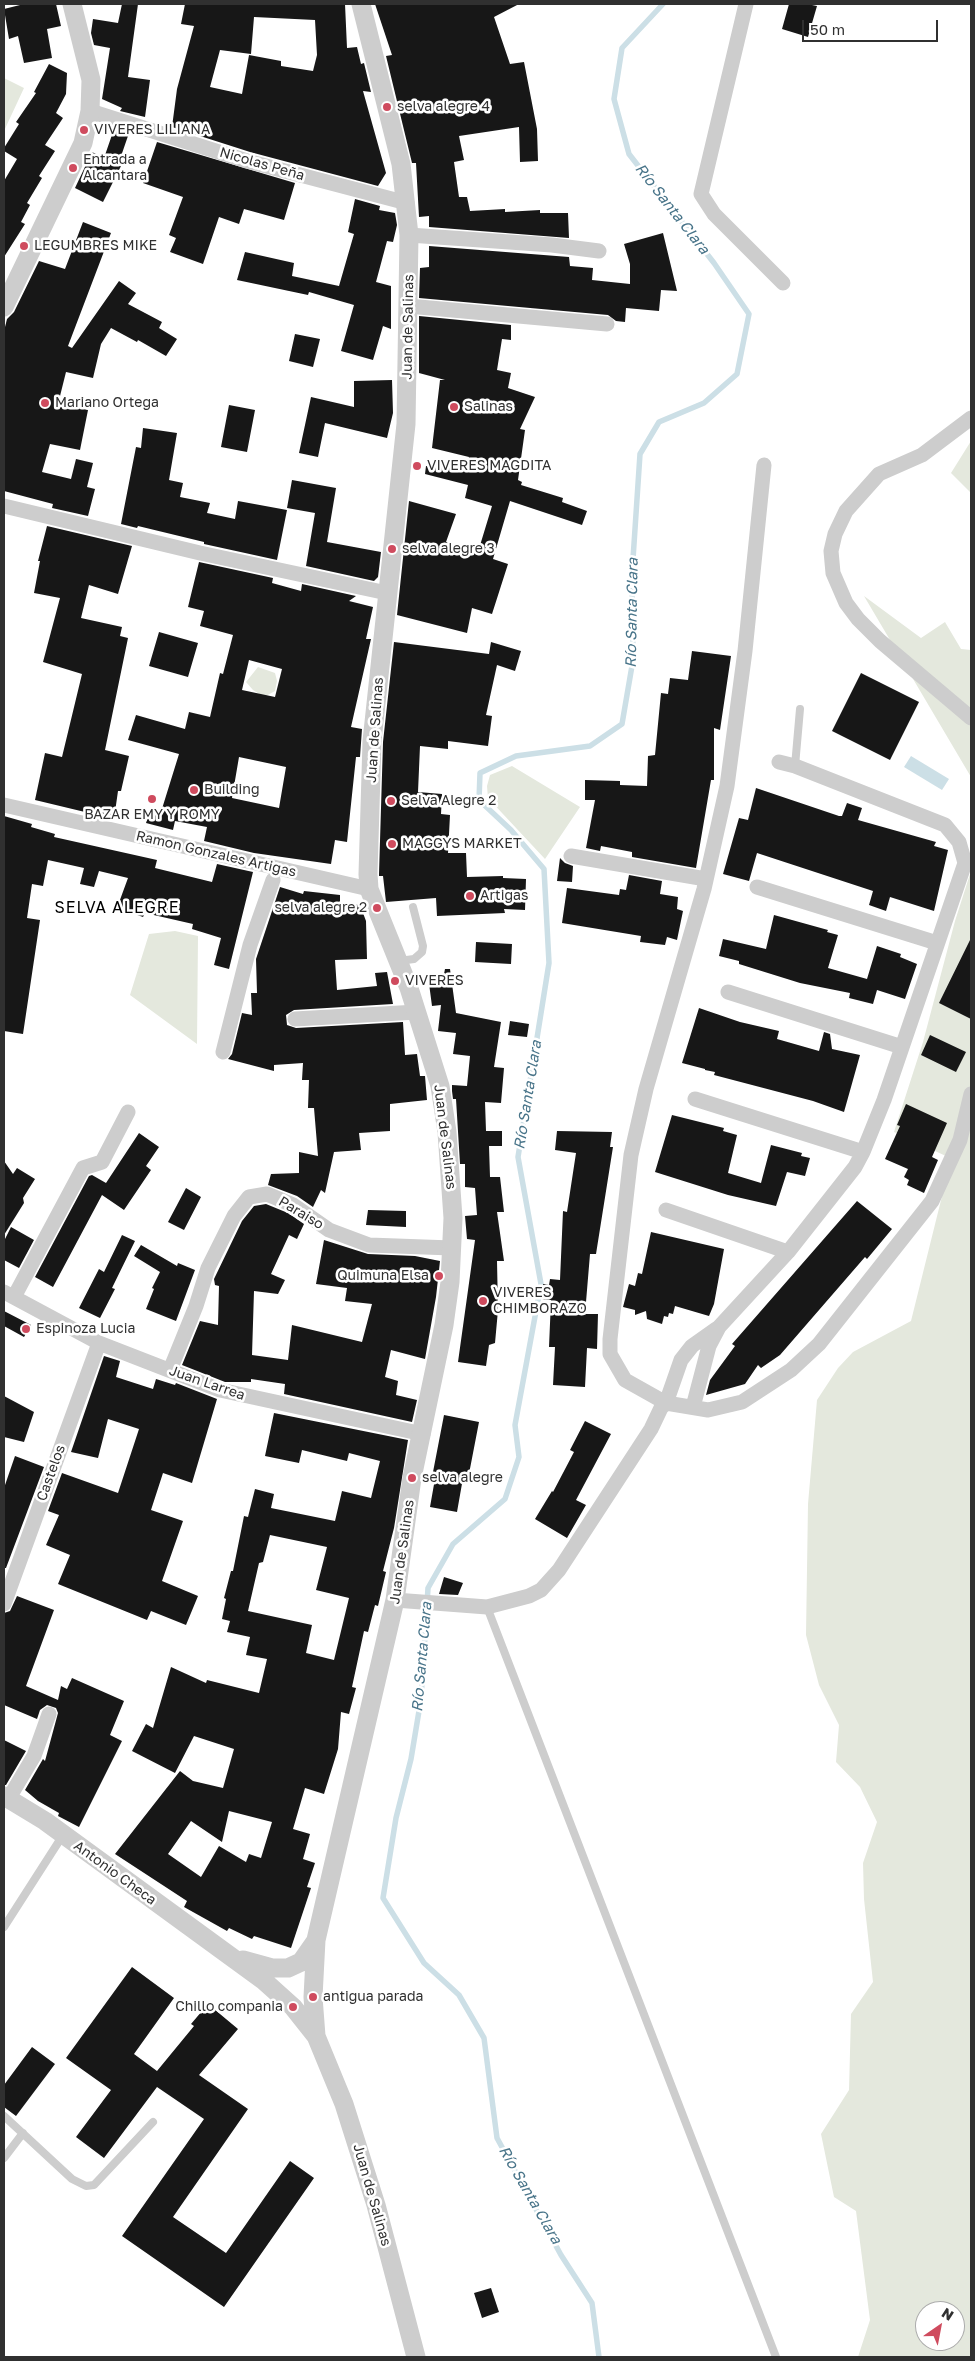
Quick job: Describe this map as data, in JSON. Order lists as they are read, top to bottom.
{
  "streets": {
    "street": [
      "Nicolas Peña",
      "Juan de Salinas",
      "Ramon Gonzales Artigas",
      "Paraiso",
      "Juan Larrea",
      "Castelos",
      "Antonio Checa"
    ]
  },
  "crossings": [
    ["Nicolas Peña", "Juan de Salinas"],
    ["Juan de Salinas", "Ramon Gonzales Artigas"],
    ["Juan de Salinas", "Paraiso"],
    ["Juan de Salinas", "Juan Larrea"],
    ["Juan de Salinas", "Antonio Checa"],
    ["Paraiso", "Juan Larrea"],
    ["Juan Larrea", "Castelos"]
  ],
  "districts": ["SELVA ALEGRE"],
  "water": ["Río Santa Clara"],
  "places": [
    "selva alegre 4",
    "VIVERES LILIANA",
    "Entrada a Alcantara",
    "LEGUMBRES MIKE",
    "Mariano Ortega",
    "Salinas",
    "VIVERES MAGDITA",
    "selva alegre 3",
    "Building",
    "BAZAR EMY Y ROMY",
    "Selva Alegre 2",
    "MAGGYS MARKET",
    "Artigas",
    "selva alegre 2",
    "VIVERES",
    "Quimuna Elsa",
    "VIVERES CHIMBORAZO",
    "Espinoza Lucia",
    "selva alegre",
    "antigua parada",
    "Chillo compania"
  ],
  "scale_bar": "50 m",
  "north": "top right"
}
